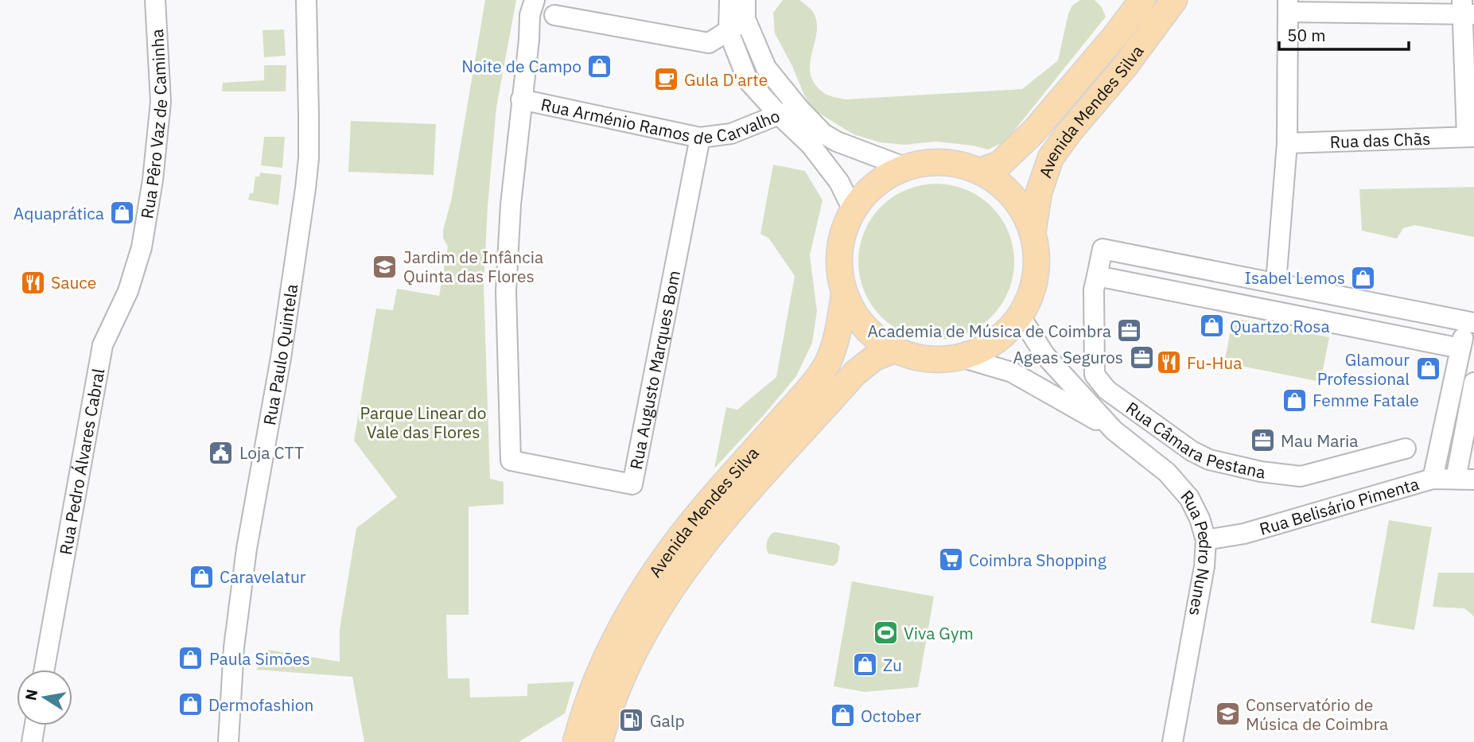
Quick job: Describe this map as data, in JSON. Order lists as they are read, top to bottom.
{
  "streets": {
    "main road": ["Avenida Mendes Silva"],
    "street": [
      "Rua Arménio Ramos de Carvalho",
      "Rua Pêro Vaz de Caminha",
      "Rua das Chãs",
      "Rua Paulo Quintela",
      "Rua Augusto Marques Bom",
      "Rua Câmara Pestana",
      "Rua Pedro Álvares Cabral",
      "Rua Belisário Pimenta",
      "Rua Pedro Nunes"
    ]
  },
  "crossings": [
    ["Rua Arménio Ramos de Carvalho", "Rua Augusto Marques Bom"],
    ["Avenida Mendes Silva", "Rua Pedro Nunes"],
    ["Rua Pêro Vaz de Caminha", "Rua Pedro Álvares Cabral"],
    ["Rua Câmara Pestana", "Rua Belisário Pimenta"],
    ["Rua Belisário Pimenta", "Rua Pedro Nunes"]
  ],
  "parks": ["Parque Linear do Vale das Flores"],
  "places": {
    "shop": [
      "Noite de Campo",
      "Aquaprática",
      "Isabel Lemos",
      "Quartzo Rosa",
      "Glamour Professional",
      "Femme Fatale",
      "Caravelatur",
      "Paula Simões",
      "Zu",
      "Dermofashion",
      "October"
    ],
    "cafe": ["Gula D'arte"],
    "school or university": ["Jardim de Infância Quinta das Flores", "Conservatório de Música de Coimbra"],
    "restaurant": ["Sauce", "Fu-Hua"],
    "office": ["Academia de Música de Coimbra", "Ageas Seguros", "Mau Maria"],
    "public building": ["Loja CTT"],
    "supermarket": ["Coimbra Shopping"],
    "sports": ["Viva Gym"],
    "fuel station": ["Galp"]
  },
  "scale_bar": "50 m",
  "north": "left"
}
